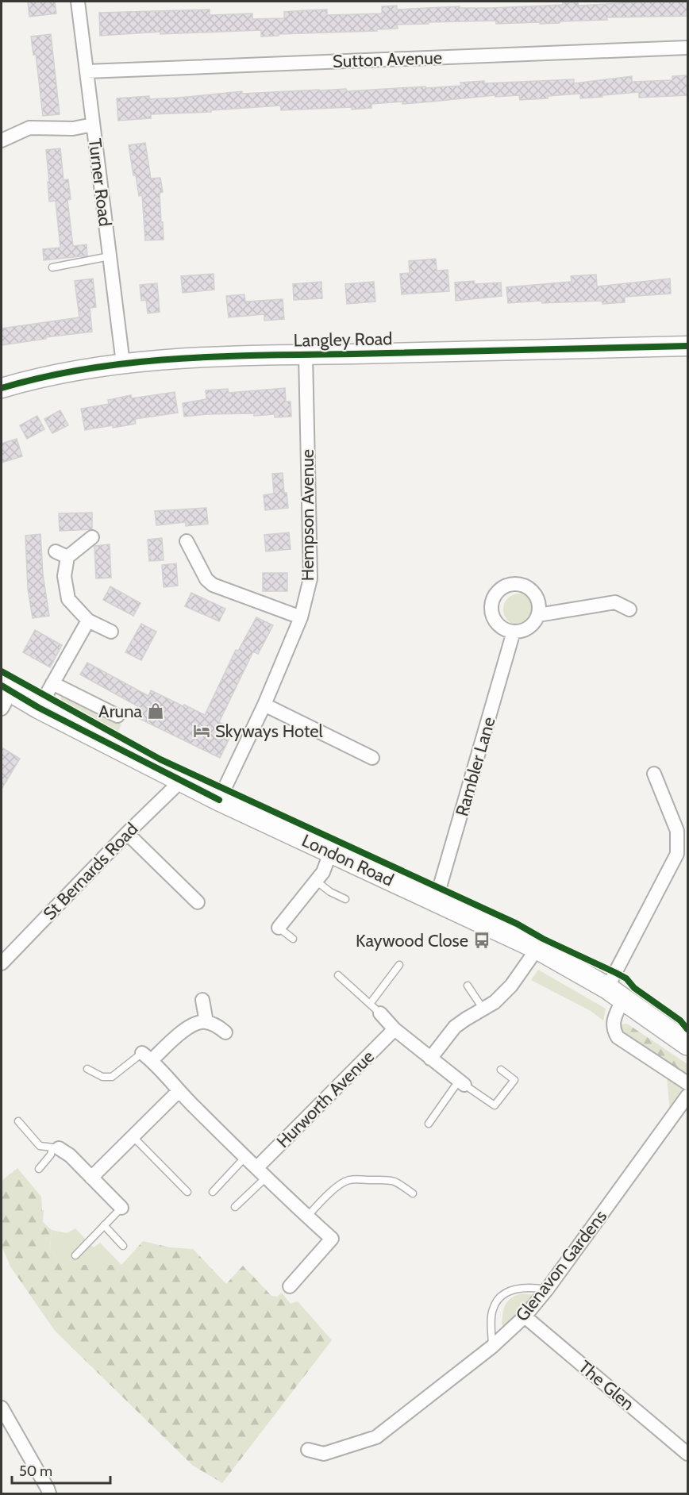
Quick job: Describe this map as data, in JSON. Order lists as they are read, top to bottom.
{
  "streets": {
    "main road": ["London Road"],
    "street": [
      "Sutton Avenue",
      "Turner Road",
      "Langley Road",
      "Hempson Avenue",
      "Rambler Lane",
      "St Bernards Road",
      "Hurworth Avenue",
      "Glenavon Gardens",
      "The Glen"
    ]
  },
  "crossings": [
    ["Sutton Avenue", "Turner Road"],
    ["Turner Road", "Langley Road"],
    ["Langley Road", "Hempson Avenue"],
    ["Hempson Avenue", "London Road"],
    ["Rambler Lane", "London Road"],
    ["London Road", "St Bernards Road"],
    ["Glenavon Gardens", "The Glen"]
  ],
  "places": {
    "shop": ["Aruna"],
    "hotel": ["Skyways Hotel"],
    "bus stop": ["Kaywood Close"]
  },
  "scale_bar": "50 m"
}
